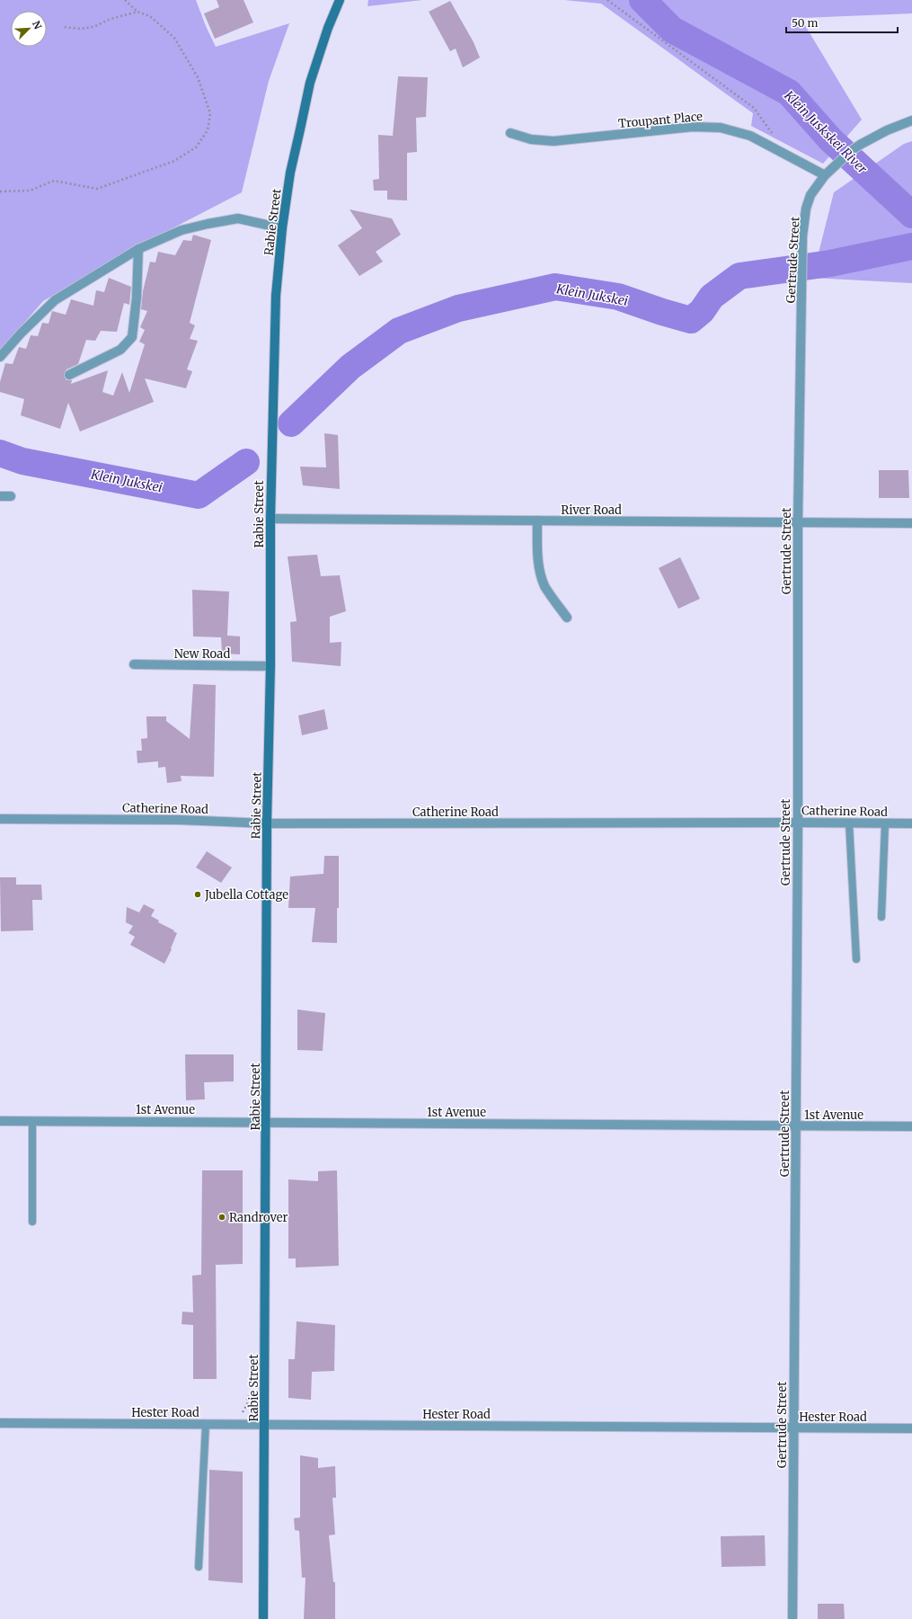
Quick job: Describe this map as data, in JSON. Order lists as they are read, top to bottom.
{
  "streets": {
    "street": [
      "Troupant Place",
      "Rabie Street",
      "Gertrude Street",
      "River Road",
      "New Road",
      "Catherine Road",
      "1st Avenue",
      "Hester Road"
    ]
  },
  "crossings": [
    ["Troupant Place", "Gertrude Street"],
    ["Rabie Street", "River Road"],
    ["Rabie Street", "New Road"],
    ["Rabie Street", "Catherine Road"],
    ["Rabie Street", "1st Avenue"],
    ["Rabie Street", "Hester Road"],
    ["Gertrude Street", "River Road"],
    ["Gertrude Street", "Catherine Road"],
    ["Gertrude Street", "1st Avenue"],
    ["Gertrude Street", "Hester Road"]
  ],
  "water": ["Klein Juskskei River", "Klein Jukskei"],
  "places": ["Jubella Cottage", "Randrover"],
  "scale_bar": "50 m",
  "north": "top right"
}
